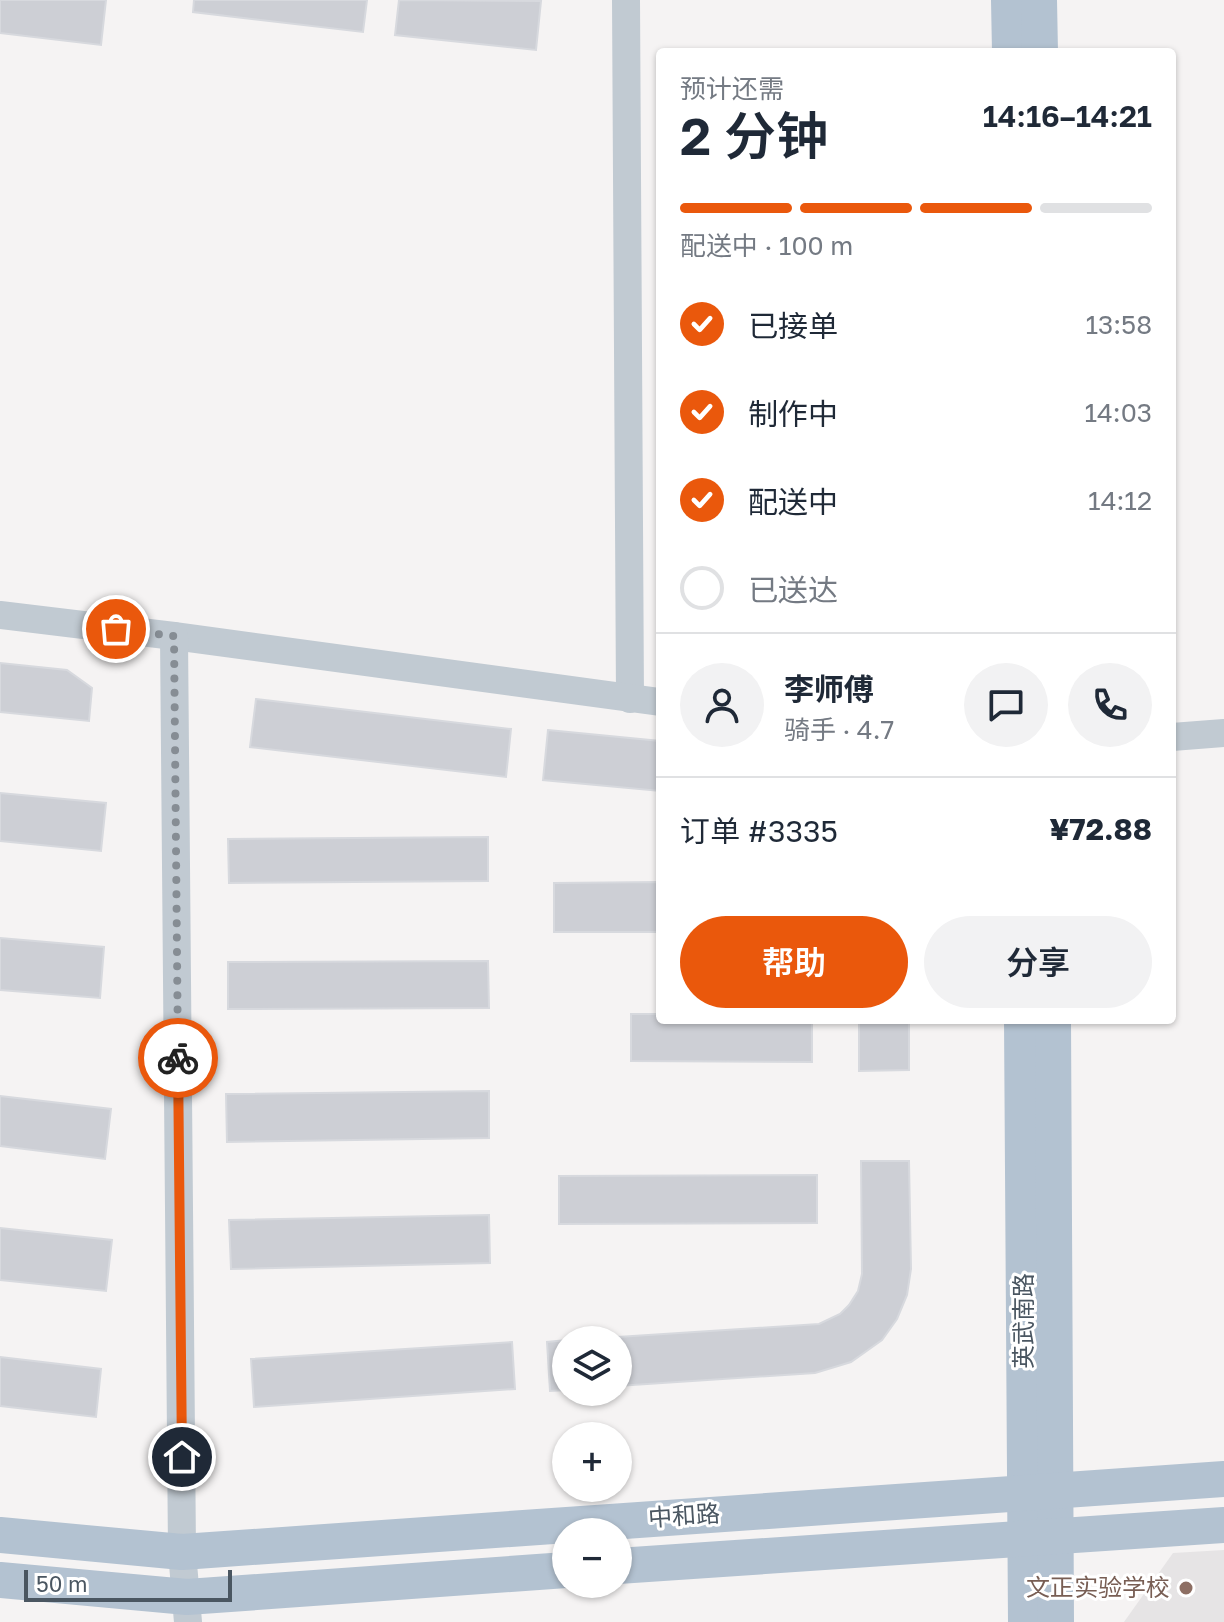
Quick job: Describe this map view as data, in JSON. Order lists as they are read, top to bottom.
{
  "streets": {
    "main road": ["英武南路", "中和路"]
  },
  "crossings": [
    ["英武南路", "中和路"]
  ],
  "places": ["文正实验学校"],
  "scale_bar": "50 m",
  "page": {
    "heading": ["2 分钟", "预计还需", "14:16–14:21"],
    "panel": [
      "李师傅",
      "骑手 · 4.7",
      "订单 #3335",
      "¥72.88"
    ],
    "bar": "配送中 · 100 m",
    "list": [
      ["已接单", "13:58"],
      ["制作中", "14:03"],
      ["配送中", "14:12"],
      "已送达"
    ],
    "buttons": ["帮助", "分享"],
    "map_buttons": ["+", "−"],
    "scale": "50 m"
  }
}
